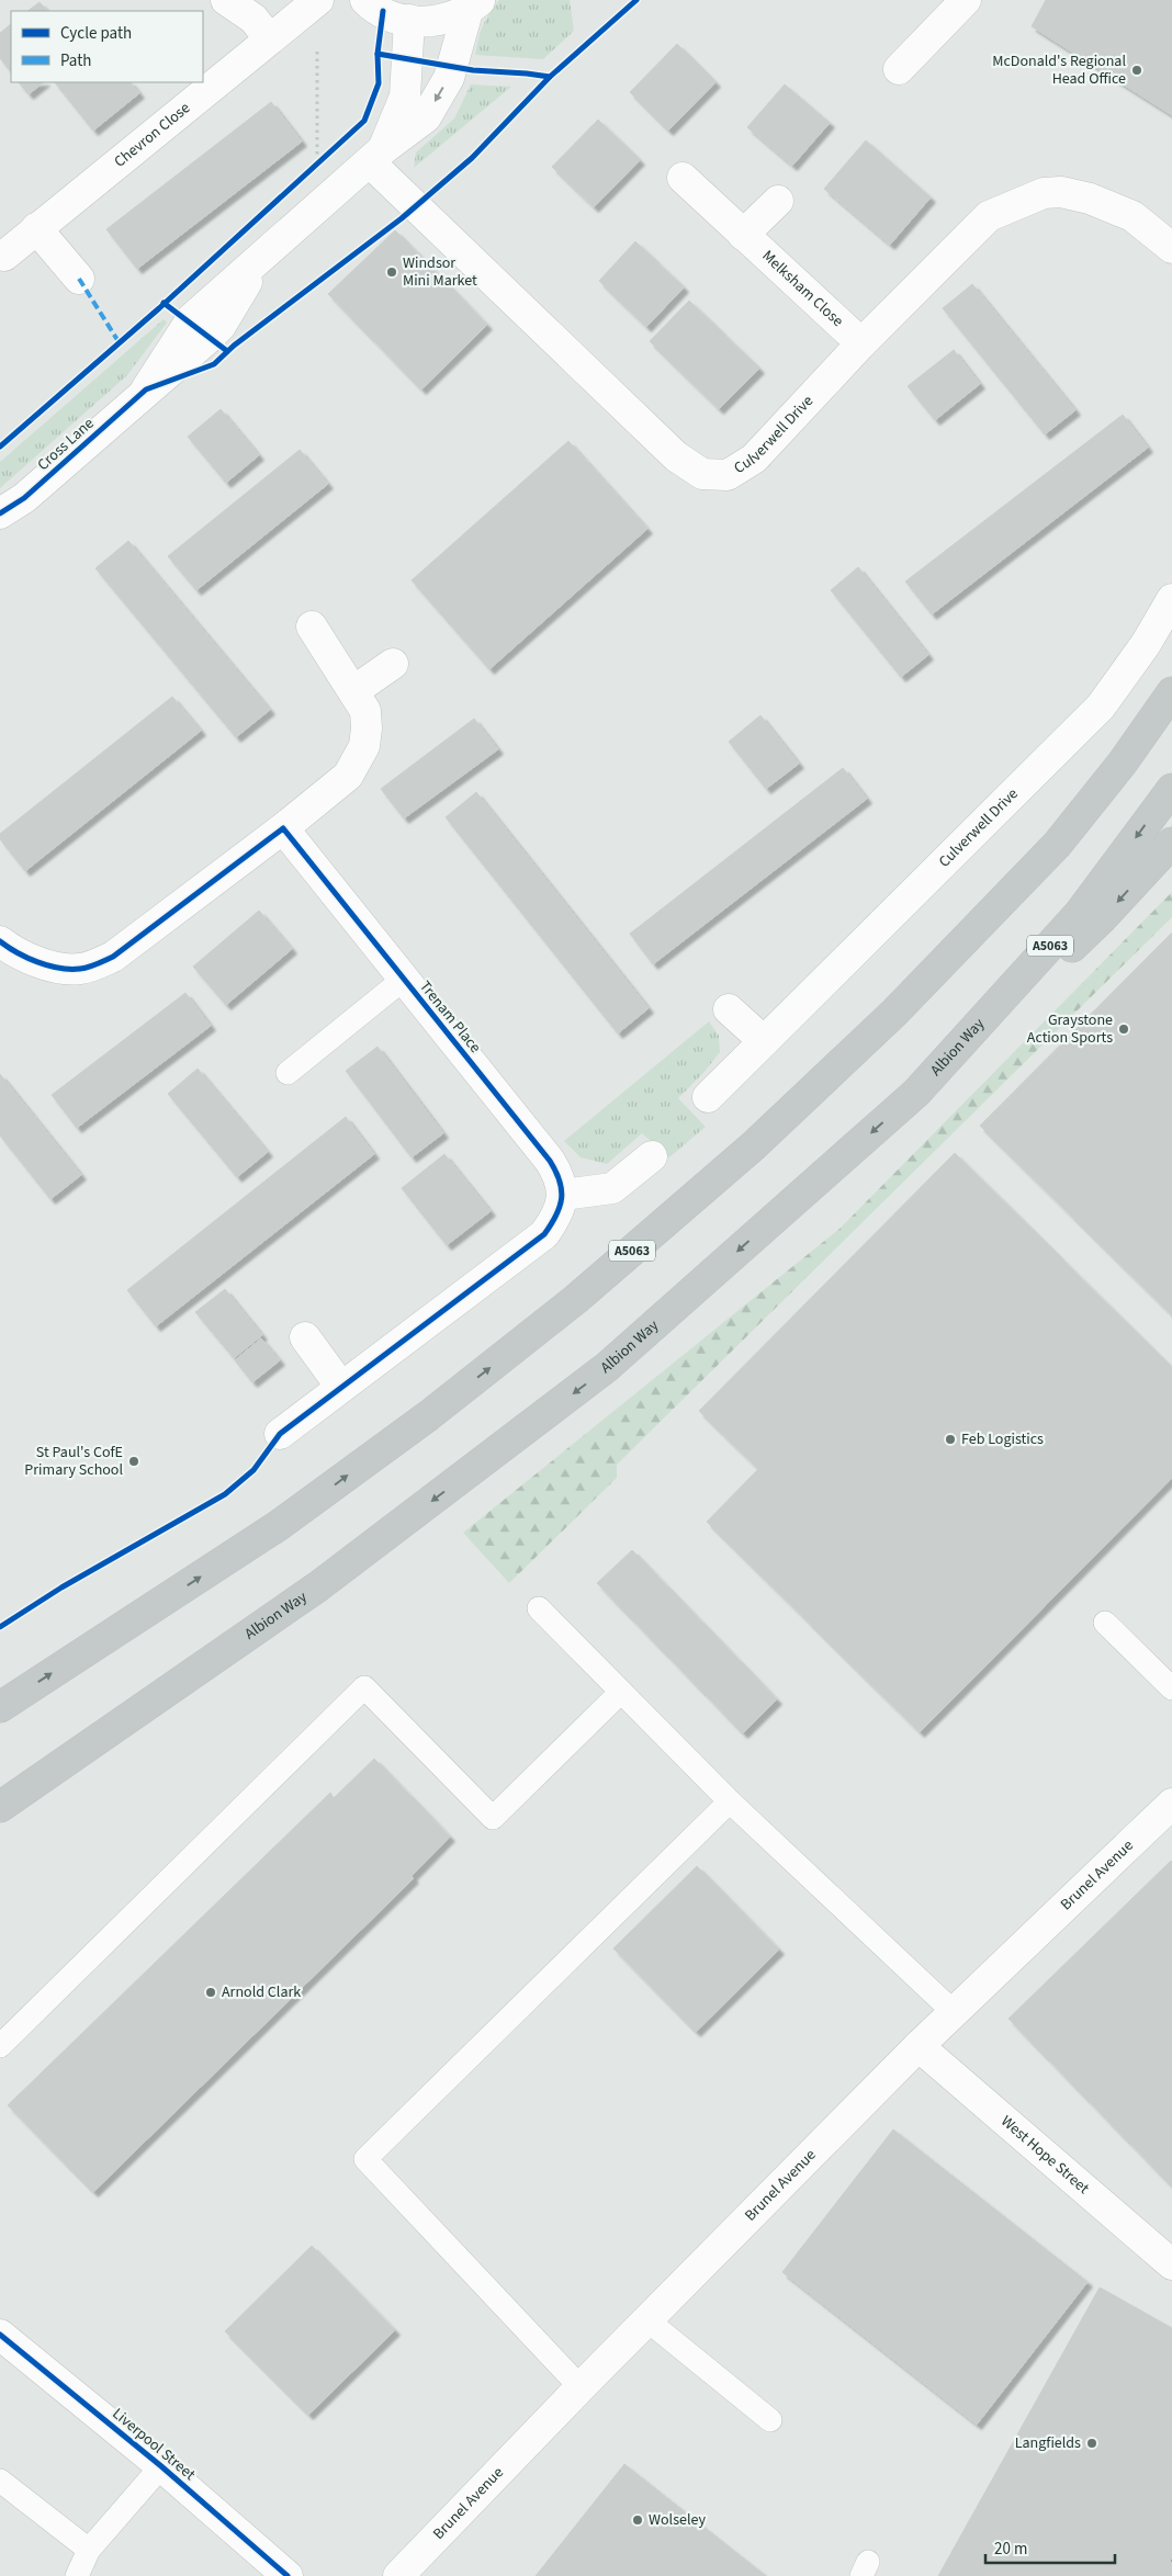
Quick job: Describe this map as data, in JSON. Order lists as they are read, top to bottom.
{
  "streets": {
    "highway": ["A5063", "Albion Way"],
    "street": [
      "Chevron Close",
      "Melksham Close",
      "Culverwell Drive",
      "Cross Lane",
      "Trenam Place",
      "Brunel Avenue",
      "West Hope Street",
      "Liverpool Street"
    ]
  },
  "crossings": [
    ["Melksham Close", "Culverwell Drive"],
    ["Culverwell Drive", "Cross Lane"],
    ["A5063", "Albion Way"],
    ["Brunel Avenue", "West Hope Street"]
  ],
  "places": [
    "McDonald's Regional Head Office",
    "Windsor Mini Market",
    "Graystone Action Sports",
    "Feb Logistics",
    "St Paul's CofE Primary School",
    "Arnold Clark",
    "Langfields",
    "Wolseley"
  ],
  "legend": ["Cycle path", "Path"],
  "scale_bar": "20 m"
}
